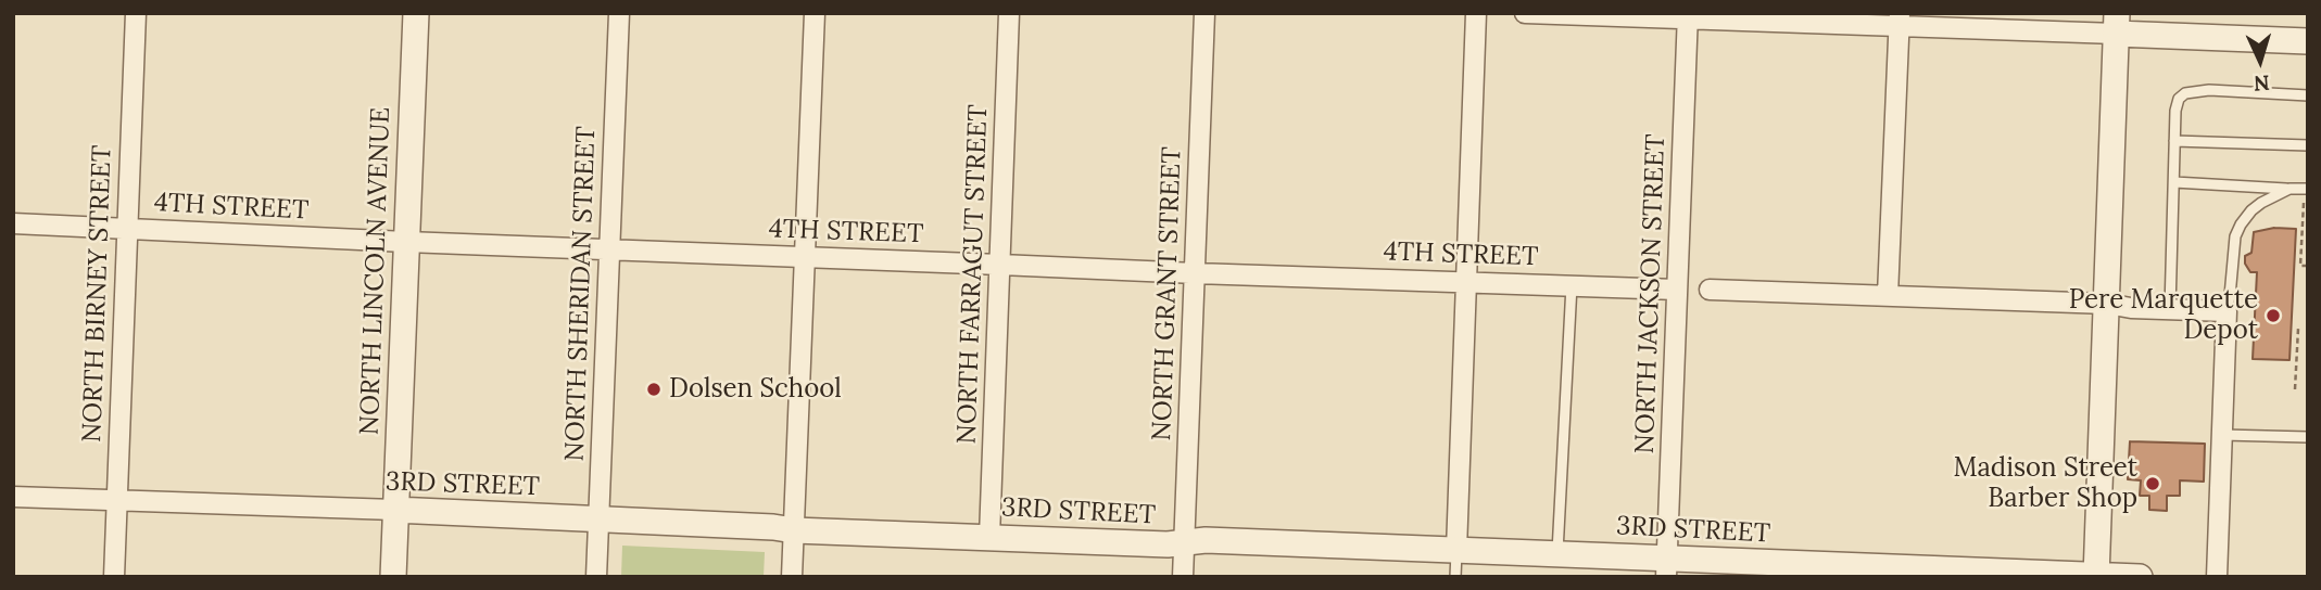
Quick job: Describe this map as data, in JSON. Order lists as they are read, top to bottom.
{
  "streets": {
    "street": [
      "4TH STREET",
      "NORTH LINCOLN AVENUE",
      "NORTH FARRAGUT STREET",
      "NORTH BIRNEY STREET",
      "NORTH SHERIDAN STREET",
      "NORTH GRANT STREET",
      "NORTH JACKSON STREET",
      "3RD STREET"
    ]
  },
  "crossings": [
    ["4TH STREET", "NORTH LINCOLN AVENUE"],
    ["4TH STREET", "NORTH FARRAGUT STREET"],
    ["4TH STREET", "NORTH BIRNEY STREET"],
    ["4TH STREET", "NORTH SHERIDAN STREET"],
    ["4TH STREET", "NORTH GRANT STREET"],
    ["4TH STREET", "NORTH JACKSON STREET"],
    ["NORTH LINCOLN AVENUE", "3RD STREET"],
    ["NORTH FARRAGUT STREET", "3RD STREET"],
    ["NORTH BIRNEY STREET", "3RD STREET"],
    ["NORTH SHERIDAN STREET", "3RD STREET"],
    ["NORTH GRANT STREET", "3RD STREET"],
    ["NORTH JACKSON STREET", "3RD STREET"]
  ],
  "places": ["Pere Marquette Depot", "Dolsen School", "Madison Street Barber Shop"],
  "north": "bottom"
}
